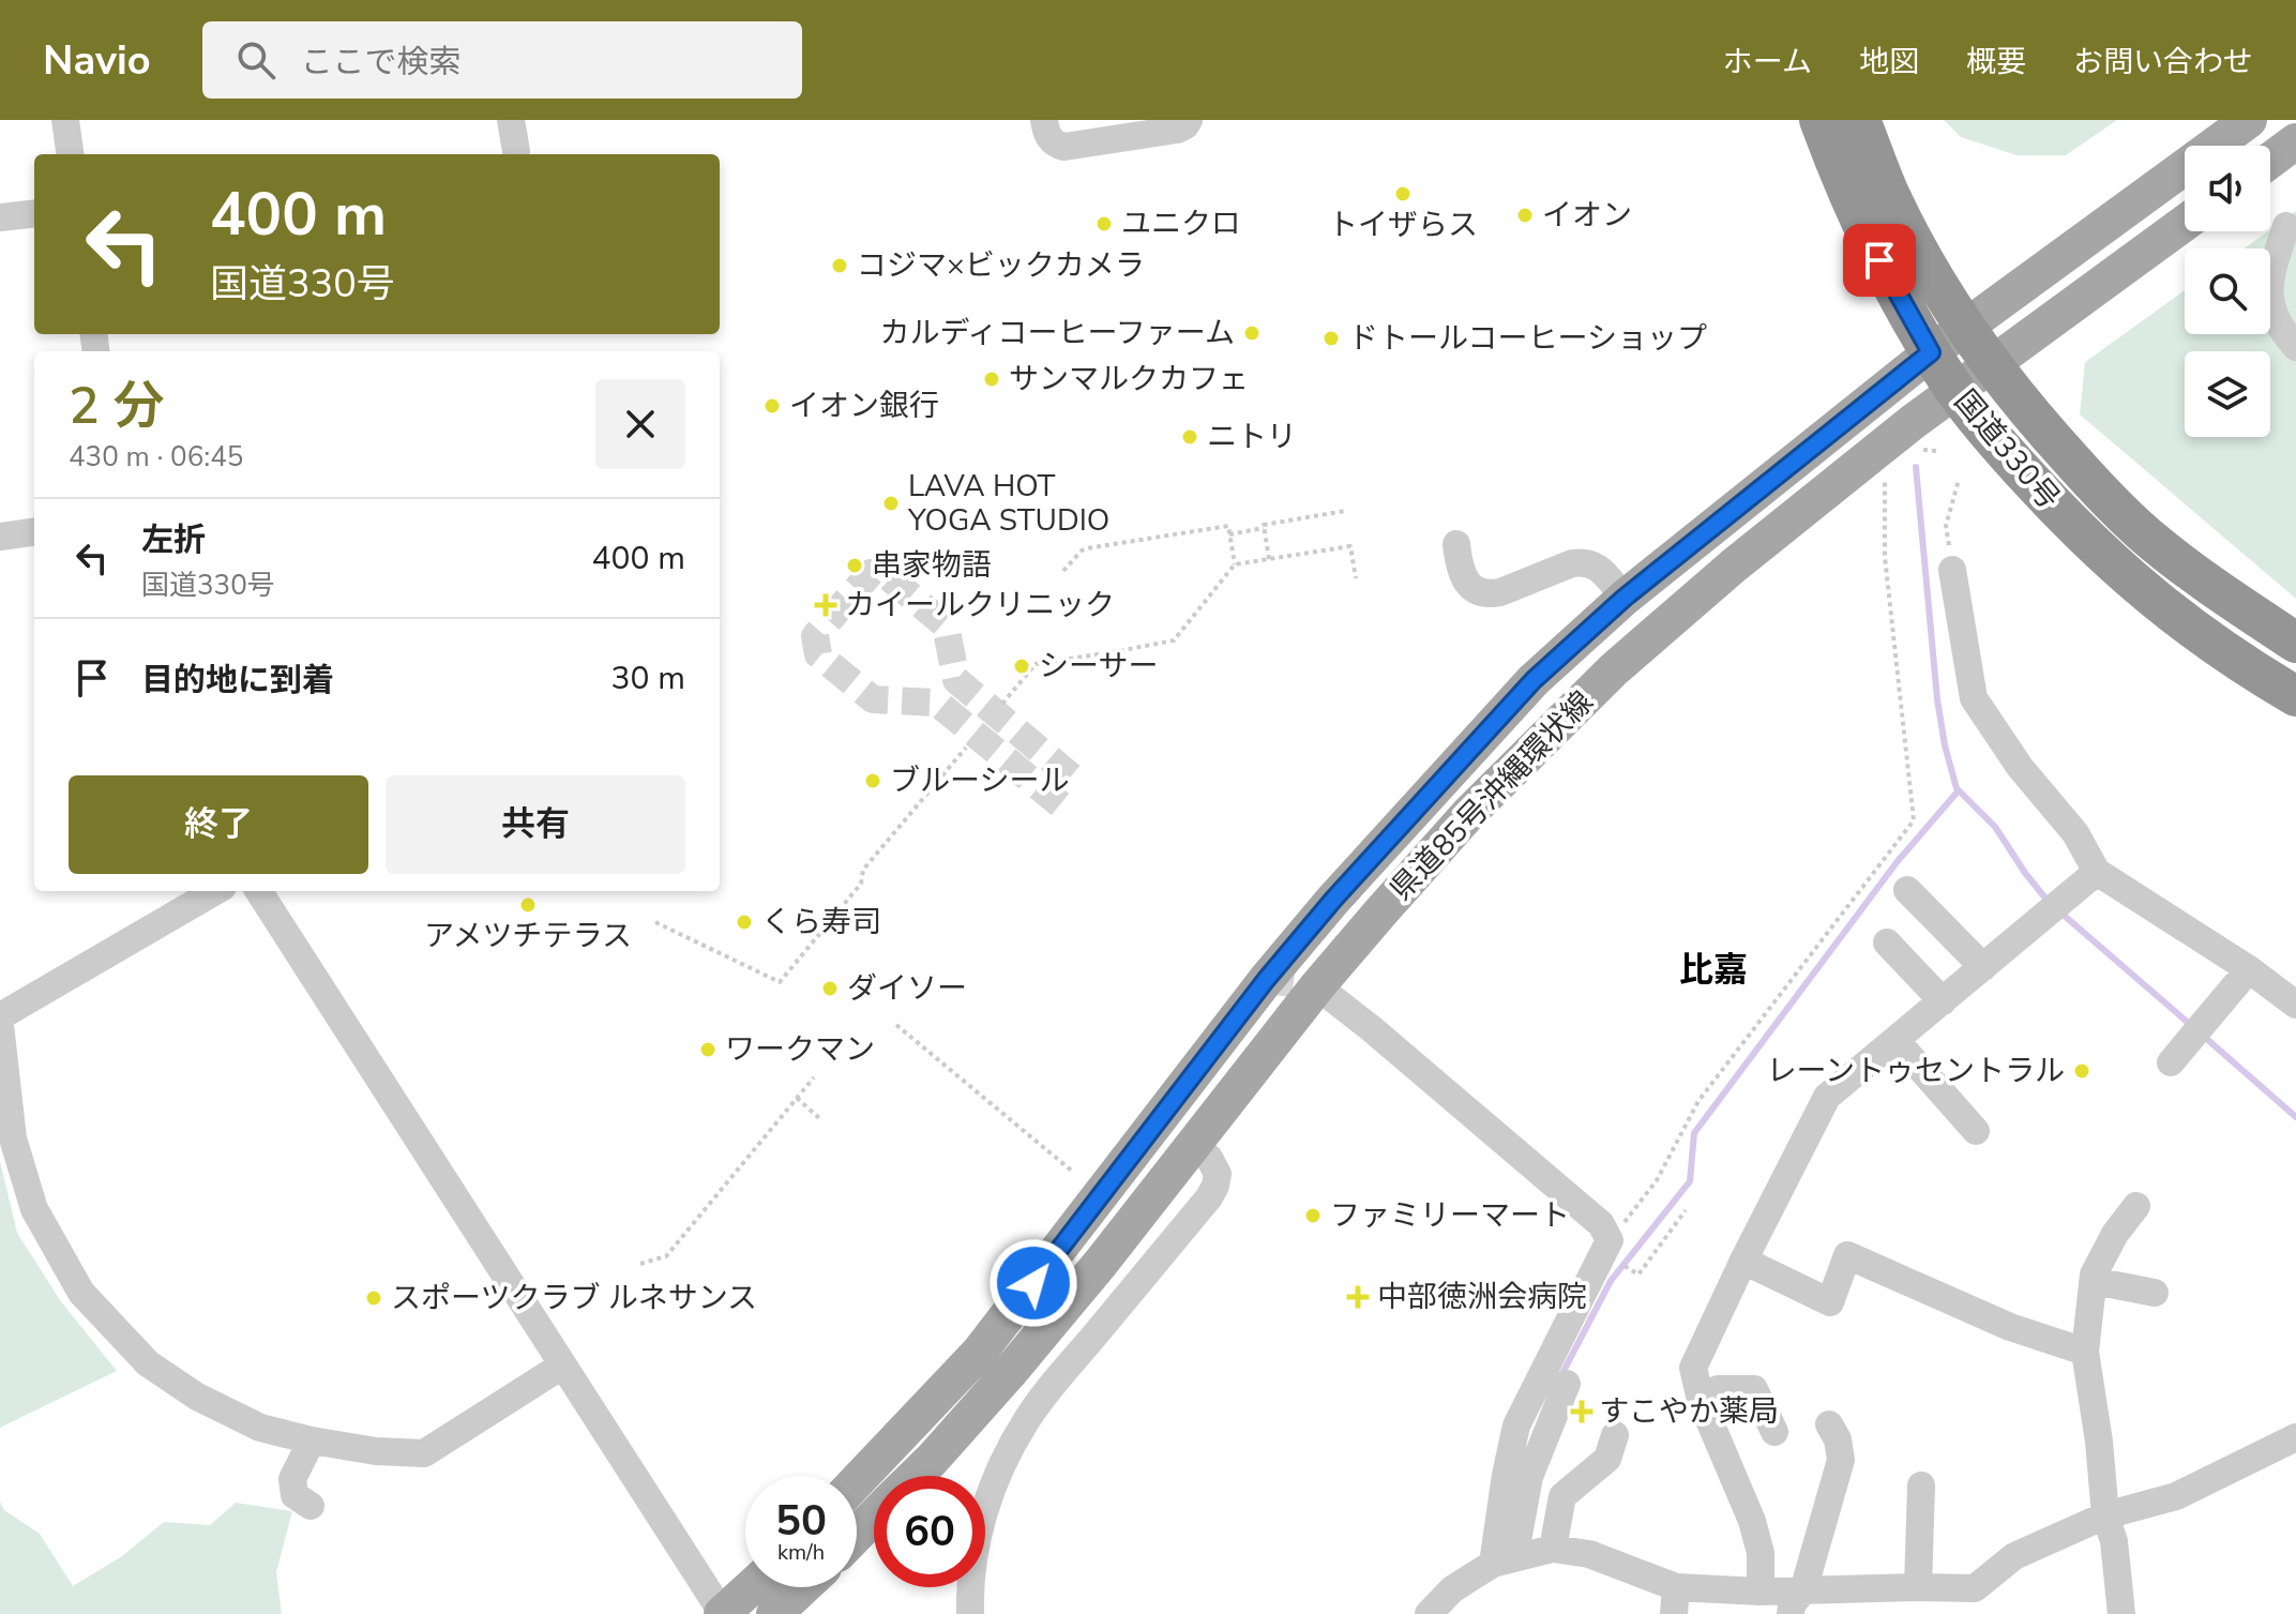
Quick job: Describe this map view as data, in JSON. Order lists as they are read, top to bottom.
{
  "streets": {
    "highway": ["国道330号"],
    "main road": ["県道85号沖縄環状線"]
  },
  "crossings": [
    ["国道330号", "県道85号沖縄環状線"]
  ],
  "districts": ["比嘉"],
  "places": {
    "other": [
      "トイザらス",
      "イオン",
      "ユニクロ",
      "コジマ×ビックカメラ",
      "カルディコーヒーファーム",
      "ドトールコーヒーショップ",
      "サンマルクカフェ",
      "イオン銀行",
      "ニトリ",
      "LAVA HOT YOGA STUDIO",
      "串家物語",
      "シーサー",
      "ブルーシール",
      "アメツチテラス",
      "くら寿司",
      "ダイソー",
      "ワークマン",
      "レーントゥセントラル",
      "ファミリーマート",
      "スポーツクラブ ルネサンス"
    ],
    "health": ["カイールクリニック", "中部徳洲会病院", "すこやか薬局"]
  },
  "page": {
    "header": "Navio",
    "search": "ここで検索",
    "nav": [
      "ホーム",
      "地図",
      "概要",
      "お問い合わせ"
    ],
    "turn": ["400 m", "国道330号"],
    "heading": ["2 分", "430 m · 06:45"],
    "list": [
      {
        "name": "左折",
        "note": "国道330号",
        "value": "400 m"
      },
      {
        "name": "目的地に到着",
        "value": "30 m"
      }
    ],
    "buttons": ["終了", "共有"],
    "speed": "50 km/h",
    "limit": "60"
  }
}
